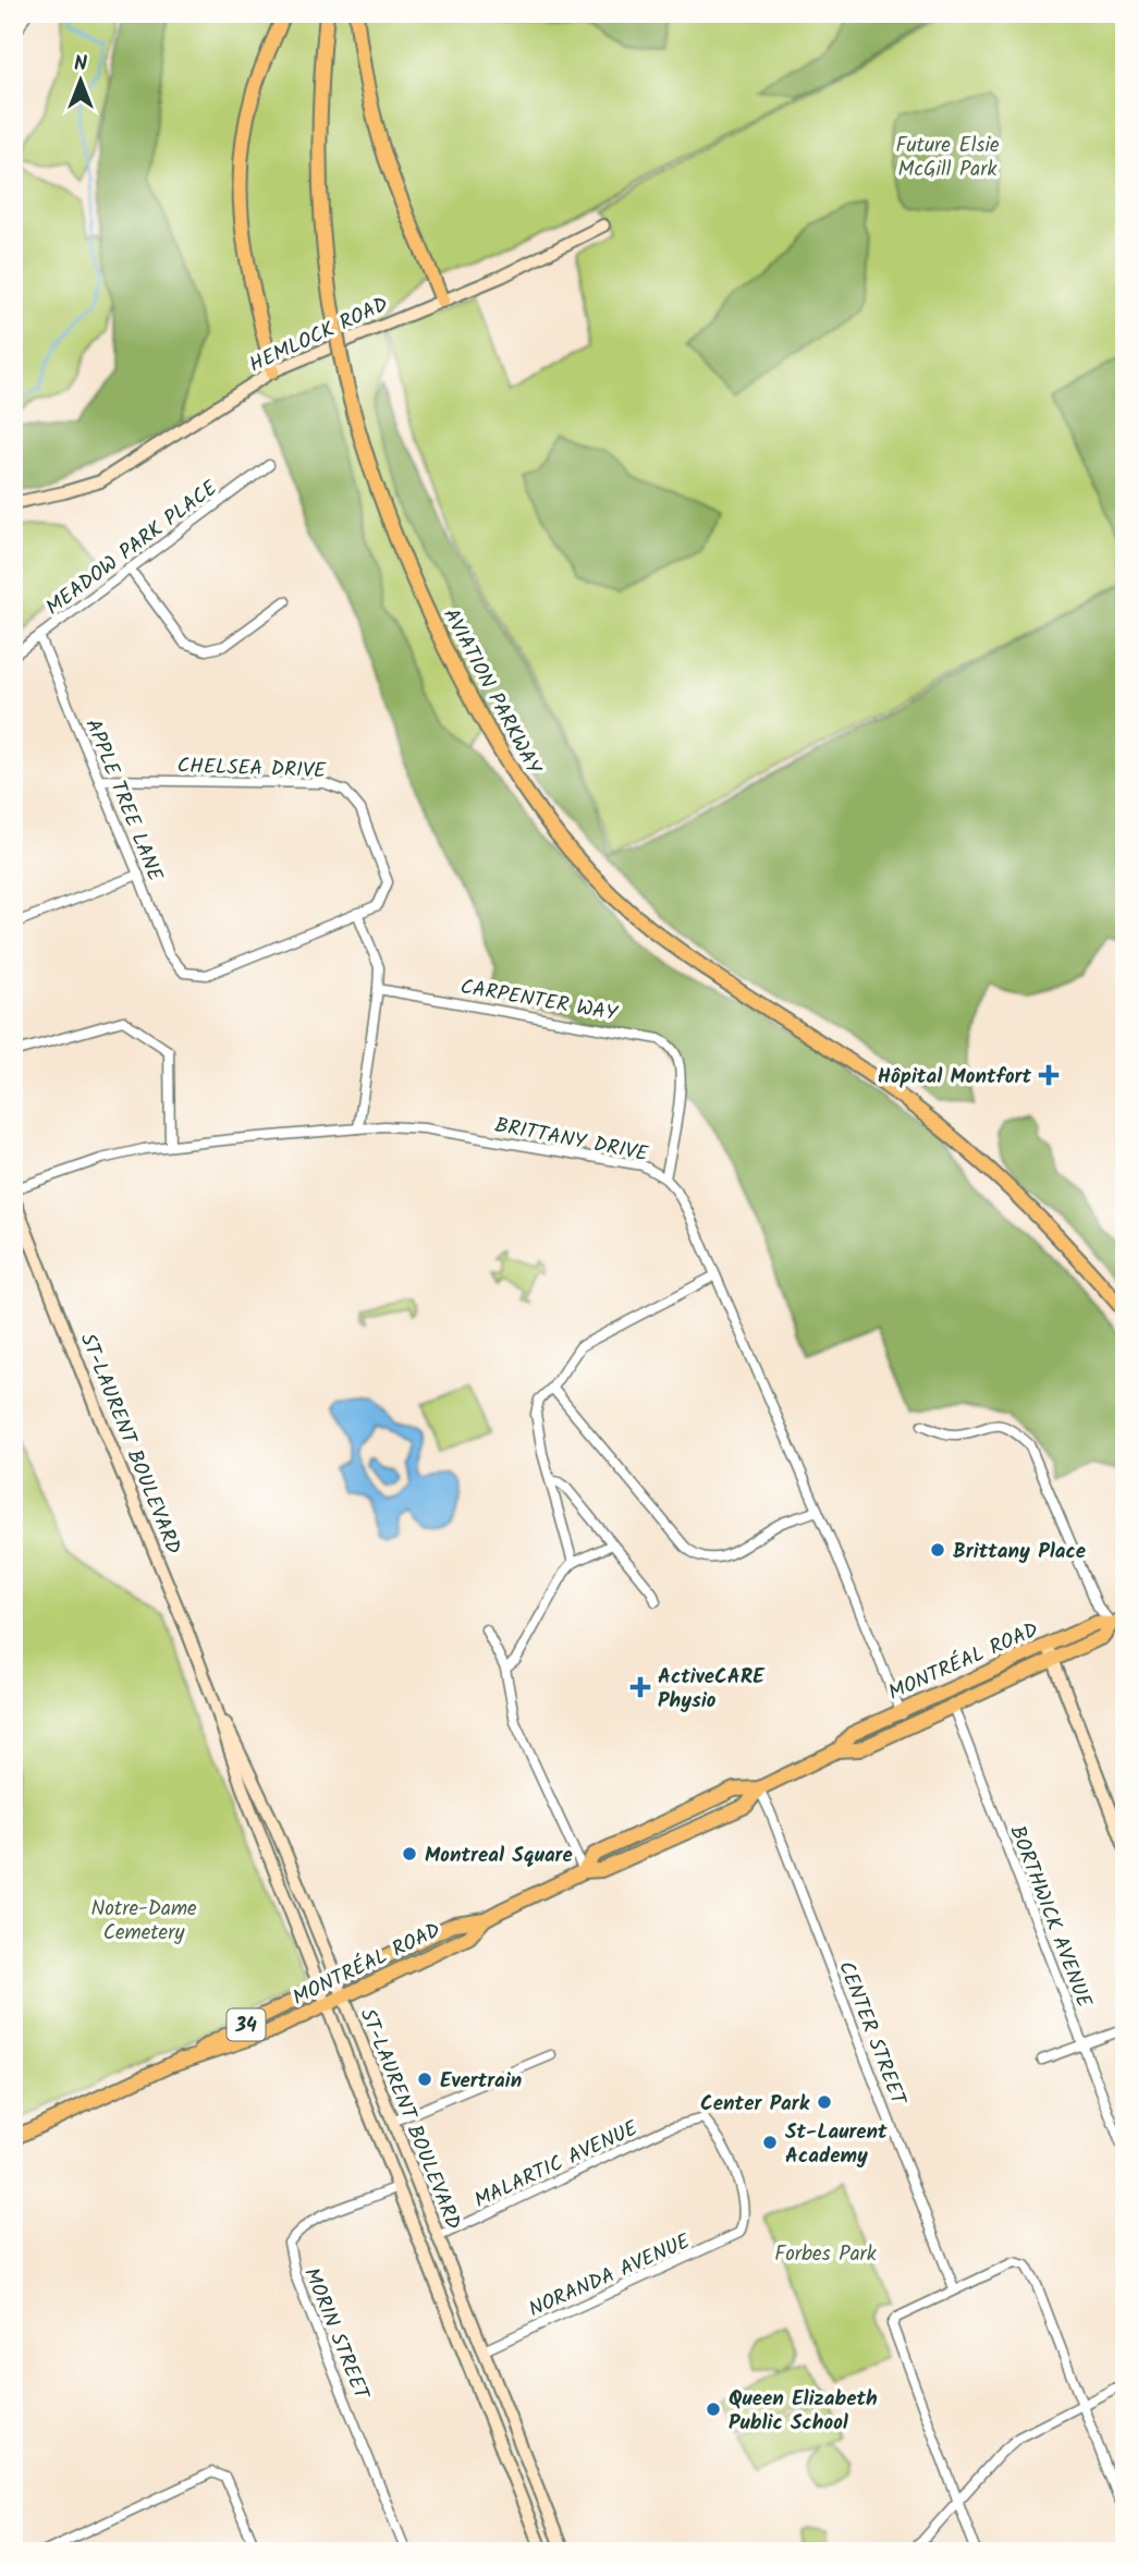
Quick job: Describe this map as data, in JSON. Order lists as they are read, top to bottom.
{
  "streets": {
    "main road": [
      "HEMLOCK ROAD",
      "AVIATION PARKWAY",
      "ST-LAURENT BOULEVARD",
      "MONTRÉAL ROAD",
      "34"
    ],
    "street": [
      "MEADOW PARK PLACE",
      "CHELSEA DRIVE",
      "APPLE TREE LANE",
      "CARPENTER WAY",
      "BRITTANY DRIVE",
      "BORTHWICK AVENUE",
      "CENTER STREET",
      "MALARTIC AVENUE",
      "NORANDA AVENUE",
      "MORIN STREET"
    ]
  },
  "crossings": [
    ["MEADOW PARK PLACE", "APPLE TREE LANE"],
    ["CHELSEA DRIVE", "APPLE TREE LANE"],
    ["CARPENTER WAY", "BRITTANY DRIVE"],
    ["BRITTANY DRIVE", "MONTRÉAL ROAD"],
    ["ST-LAURENT BOULEVARD", "MONTRÉAL ROAD"],
    ["ST-LAURENT BOULEVARD", "MALARTIC AVENUE"],
    ["ST-LAURENT BOULEVARD", "NORANDA AVENUE"],
    ["ST-LAURENT BOULEVARD", "MORIN STREET"],
    ["MONTRÉAL ROAD", "BORTHWICK AVENUE"],
    ["MONTRÉAL ROAD", "CENTER STREET"],
    ["MALARTIC AVENUE", "NORANDA AVENUE"]
  ],
  "parks": ["Future Elsie McGill Park", "Notre-Dame Cemetery", "Forbes Park"],
  "places": {
    "health": ["Hôpital Montfort", "ActiveCARE Physio"],
    "other": [
      "Brittany Place",
      "Montreal Square",
      "Evertrain",
      "Center Park",
      "St-Laurent Academy",
      "Queen Elizabeth Public School"
    ]
  },
  "north": "top"
}
